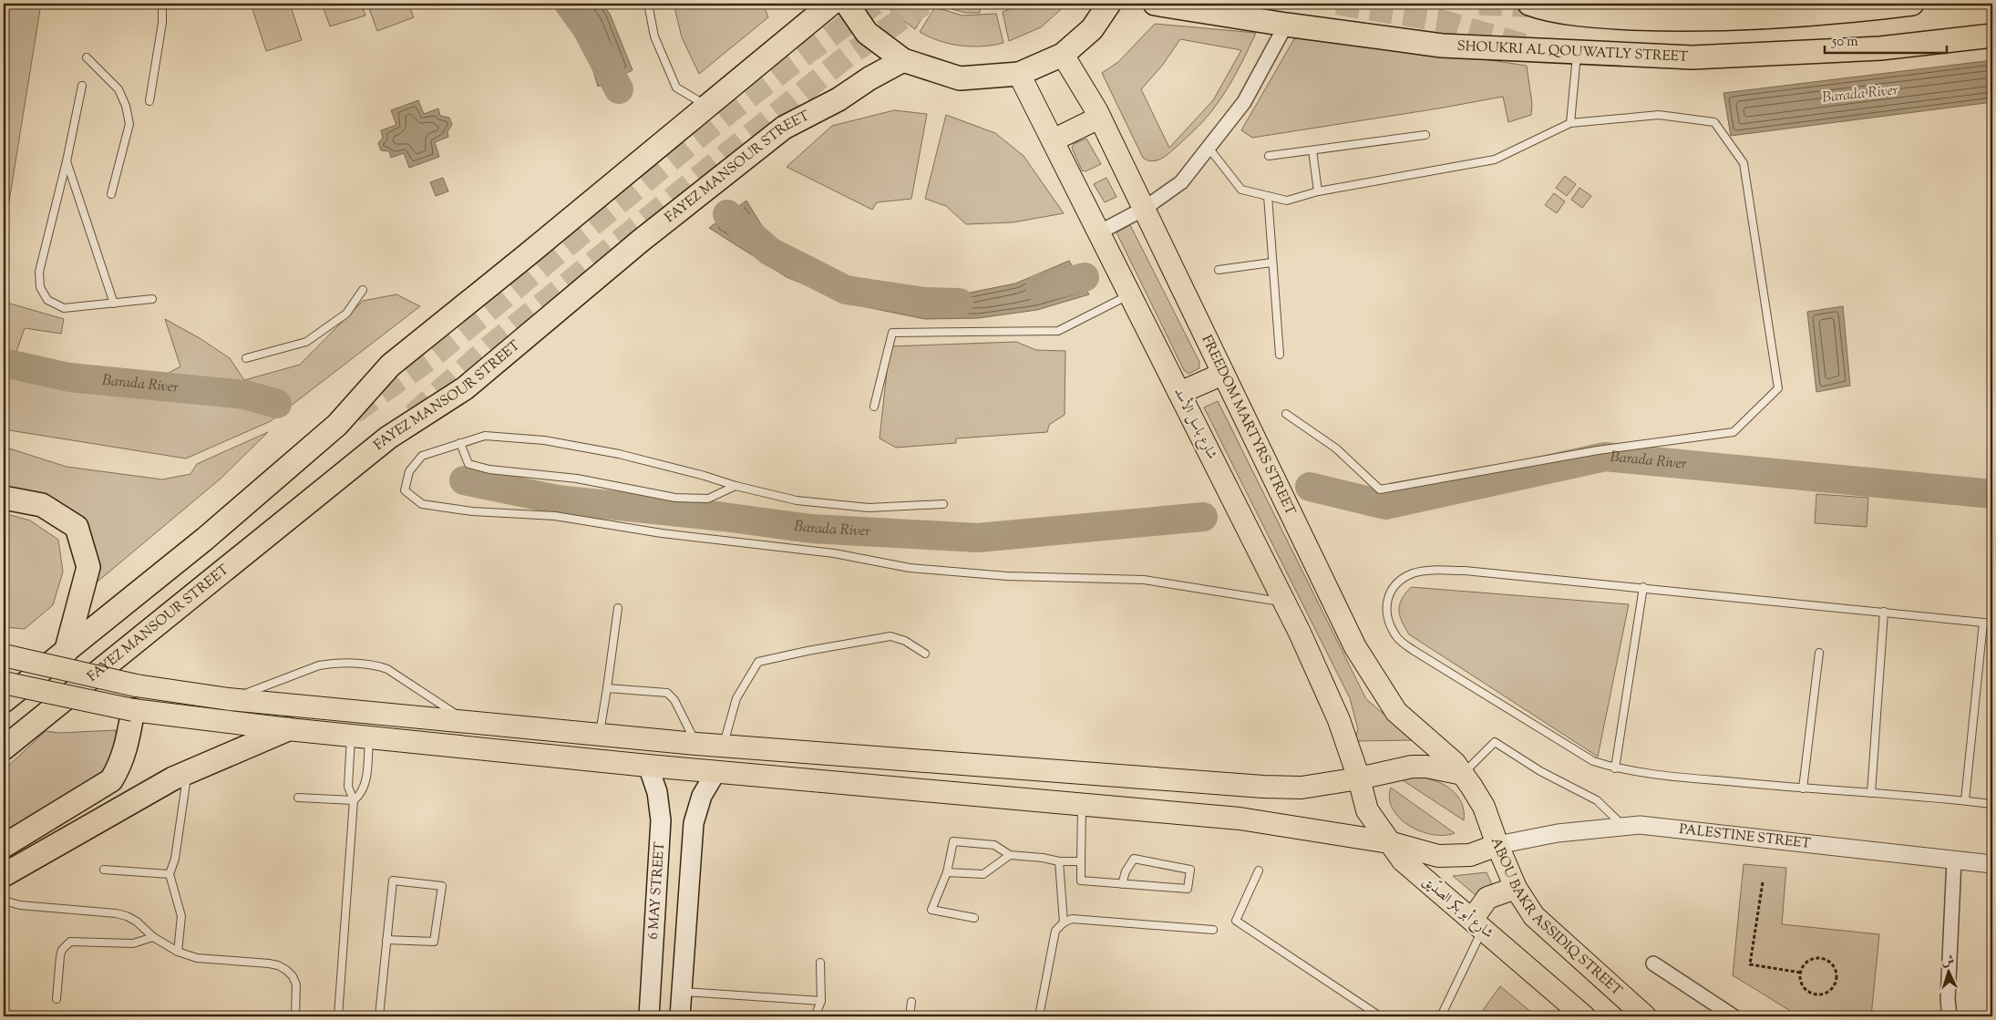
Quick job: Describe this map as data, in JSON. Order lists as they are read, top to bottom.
{
  "streets": {
    "highway": ["SHOUKRI AL QOUWATLY STREET", "FAYEZ MANSOUR STREET"],
    "main road": [
      "شارع باسل الأسد",
      "FREEDOM MARTYRS STREET",
      "6 MAY STREET",
      "شارع أبو بكر الصدّيق",
      "ABOU BAKR ASSIDIQ STREET"
    ],
    "street": ["PALESTINE STREET"]
  },
  "crossings": [
    ["شارع باسل الأسد", "شارع أبو بكر الصدّيق"],
    ["FREEDOM MARTYRS STREET", "ABOU BAKR ASSIDIQ STREET"],
    ["PALESTINE STREET", "ABOU BAKR ASSIDIQ STREET"]
  ],
  "water": ["Barada River"],
  "scale_bar": "50 m",
  "north": "top"
}
